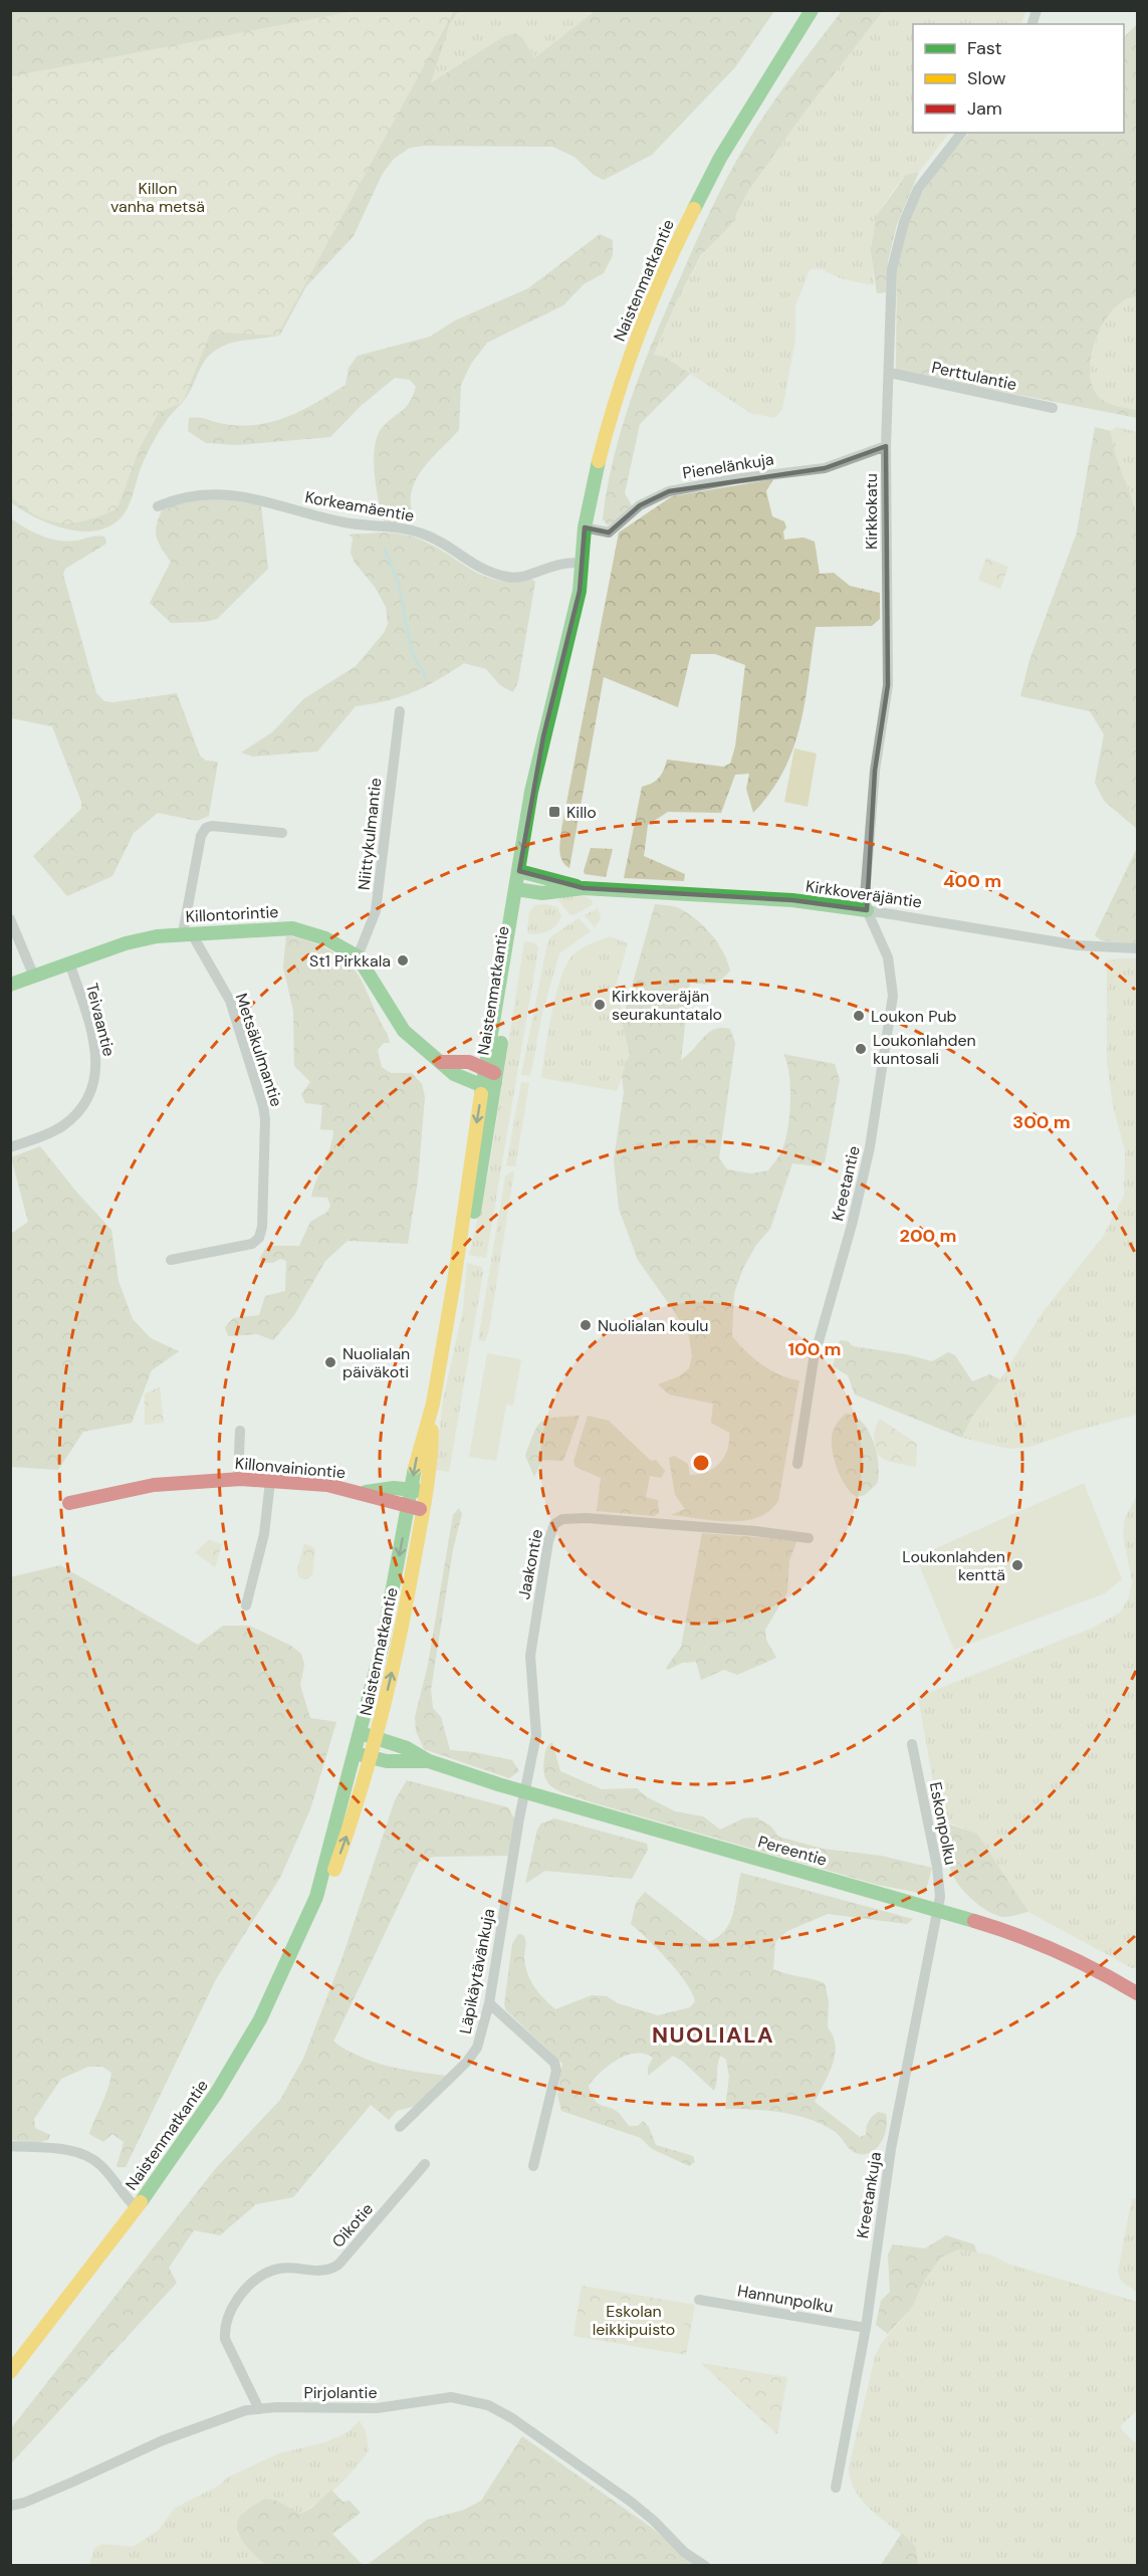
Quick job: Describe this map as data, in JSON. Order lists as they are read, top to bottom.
{
  "streets": {
    "main road": [
      "Naistenmatkantie",
      "Kirkkoveräjäntie",
      "Killontorintie",
      "Killonvainiontie",
      "Pereentie"
    ],
    "street": [
      "Perttulantie",
      "Pienelänkuja",
      "Korkeamäentie",
      "Kirkkokatu",
      "Niittykulmantie",
      "Teivaantie",
      "Metsäkulmantie",
      "Kreetantie",
      "Jaakontie",
      "Eskonpolku",
      "Läpikäytävänkuja",
      "Kreetankuja",
      "Oikotie",
      "Hannunpolku",
      "Pirjolantie"
    ]
  },
  "crossings": [
    ["Naistenmatkantie", "Pienelänkuja"],
    ["Naistenmatkantie", "Korkeamäentie"],
    ["Naistenmatkantie", "Kirkkoveräjäntie"],
    ["Naistenmatkantie", "Killontorintie"],
    ["Naistenmatkantie", "Killonvainiontie"],
    ["Naistenmatkantie", "Pereentie"],
    ["Perttulantie", "Kirkkokatu"],
    ["Pienelänkuja", "Kirkkokatu"],
    ["Kirkkokatu", "Kirkkoveräjäntie"],
    ["Kirkkokatu", "Kreetantie"],
    ["Niittykulmantie", "Killontorintie"],
    ["Kirkkoveräjäntie", "Kreetantie"],
    ["Killontorintie", "Teivaantie"],
    ["Killontorintie", "Metsäkulmantie"],
    ["Jaakontie", "Pereentie"],
    ["Jaakontie", "Läpikäytävänkuja"],
    ["Eskonpolku", "Pereentie"],
    ["Eskonpolku", "Kreetankuja"],
    ["Pereentie", "Läpikäytävänkuja"],
    ["Pereentie", "Kreetankuja"],
    ["Kreetankuja", "Hannunpolku"],
    ["Oikotie", "Pirjolantie"]
  ],
  "districts": ["NUOLIALA"],
  "parks": ["Killon vanha metsä", "Eskolan leikkipuisto"],
  "places": {
    "transit": ["Killo"],
    "other": [
      "St1 Pirkkala",
      "Kirkkoveräjän seurakuntatalo",
      "Loukon Pub",
      "Loukonlahden kuntosali",
      "Nuolialan koulu",
      "Nuolialan päiväkoti",
      "Loukonlahden kenttä"
    ]
  },
  "legend": ["Fast", "Slow", "Jam"],
  "rings": [
    "400 m",
    "300 m",
    "200 m",
    "100 m"
  ]
}
